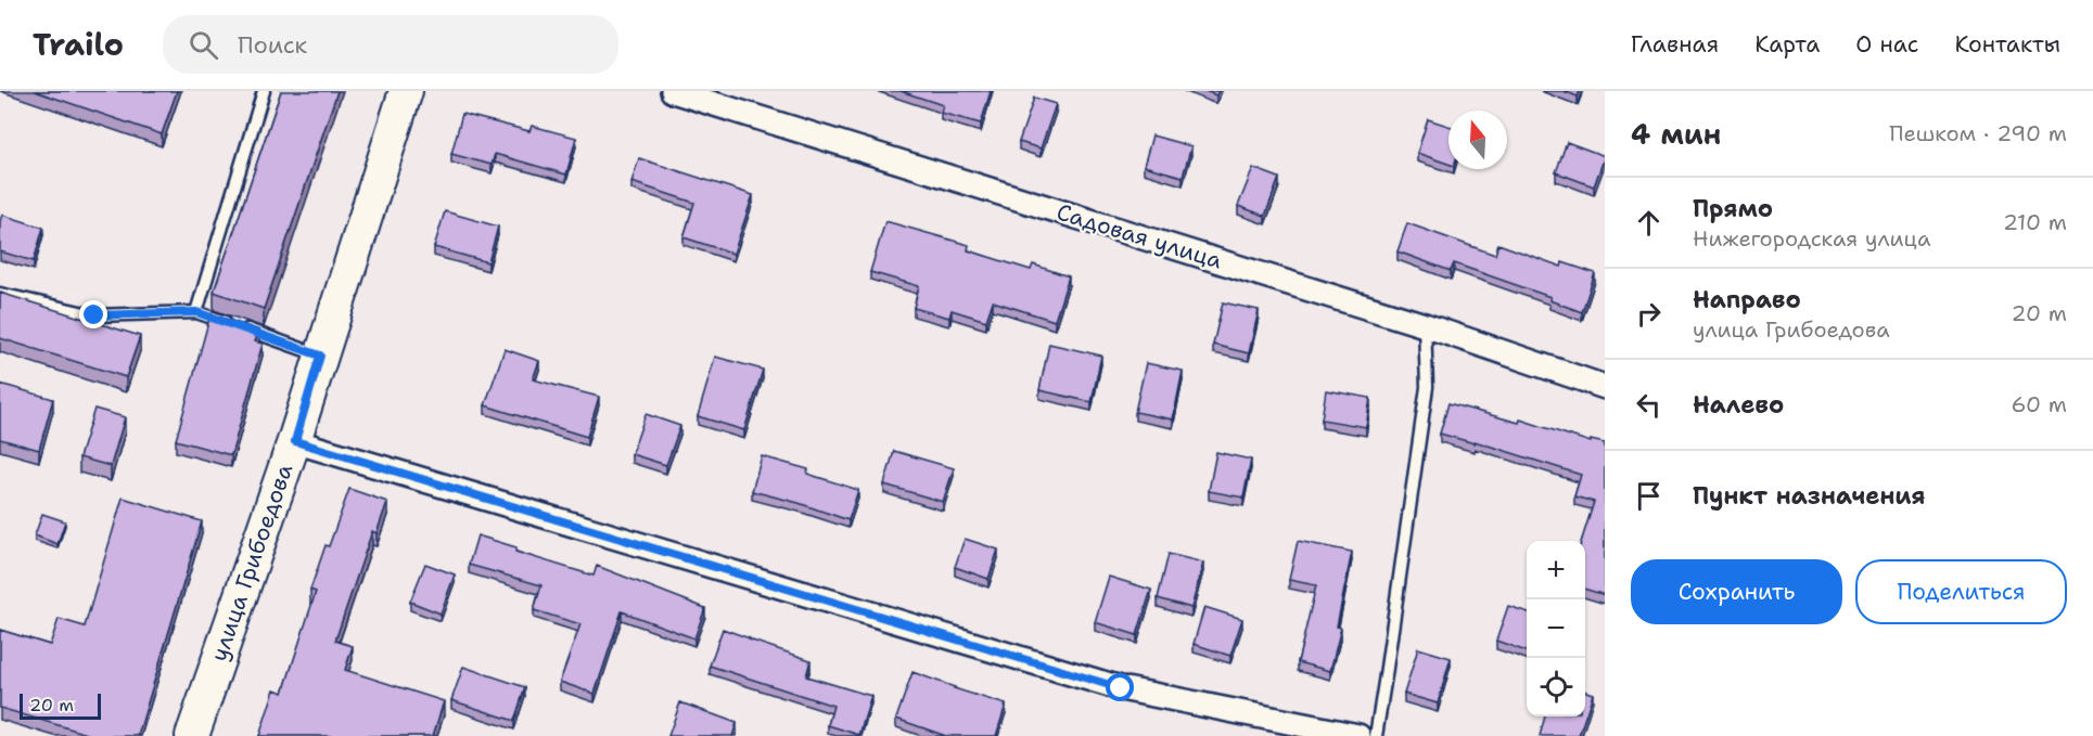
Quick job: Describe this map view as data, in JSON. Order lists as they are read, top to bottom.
{
  "streets": {
    "street": ["Садовая улица", "улица Грибоедова"]
  },
  "scale_bar": "20 m",
  "north": "top",
  "page": {
    "header": "Trailo",
    "search": "Поиск",
    "nav": [
      "Главная",
      "Карта",
      "О нас",
      "Контакты"
    ],
    "heading": ["4 мин", "Пешком · 290 m"],
    "list": [
      ["Прямо", "Нижегородская улица", "210 m"],
      ["Направо", "улица Грибоедова", "20 m"],
      ["Налево", "60 m"],
      "Пункт назначения"
    ],
    "buttons": ["Сохранить", "Поделиться"],
    "map_buttons": ["+", "−"],
    "scale": "20 m"
  }
}
